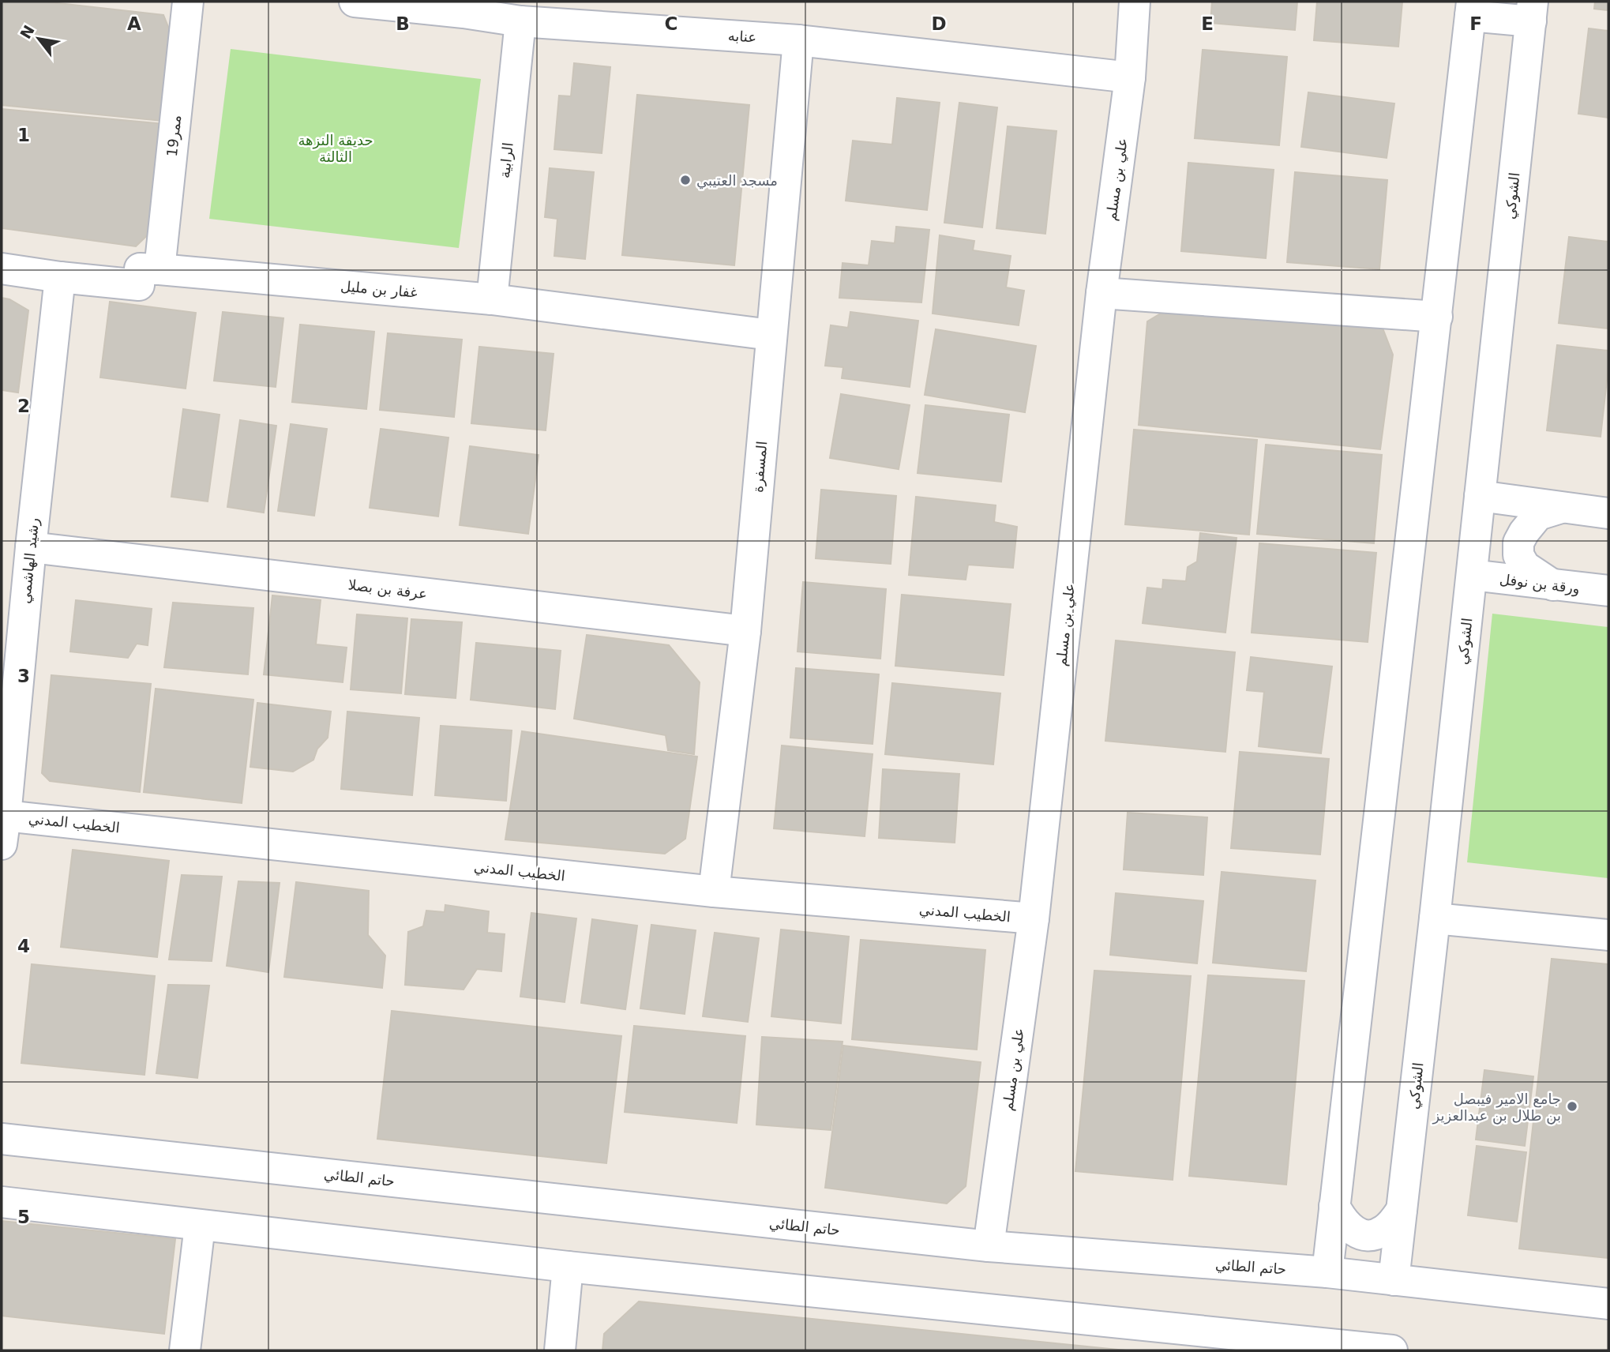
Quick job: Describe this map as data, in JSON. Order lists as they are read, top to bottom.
{
  "streets": {
    "street": [
      "عنابه",
      "ممر19",
      "الرابية",
      "علي بن مسلم",
      "الشوكي",
      "غفار بن مليل",
      "المسفرة",
      "رشيد الهاشمي",
      "ورقة بن نوفل",
      "عرفة بن بصلا",
      "الخطيب المدني",
      "حاتم الطائي"
    ]
  },
  "crossings": [
    ["عنابه", "الرابية"],
    ["عنابه", "علي بن مسلم"],
    ["عنابه", "المسفرة"],
    ["ممر19", "غفار بن مليل"],
    ["الرابية", "غفار بن مليل"],
    ["علي بن مسلم", "الخطيب المدني"],
    ["علي بن مسلم", "حاتم الطائي"],
    ["الشوكي", "ورقة بن نوفل"],
    ["الشوكي", "حاتم الطائي"],
    ["غفار بن مليل", "المسفرة"],
    ["غفار بن مليل", "رشيد الهاشمي"],
    ["المسفرة", "عرفة بن بصلا"],
    ["المسفرة", "الخطيب المدني"],
    ["رشيد الهاشمي", "عرفة بن بصلا"],
    ["رشيد الهاشمي", "الخطيب المدني"]
  ],
  "parks": ["حديقة النزهة الثالثة"],
  "places": ["مسجد العتيبي", "جامع الامير فيبصل بن طلال بن عبدالعزيز"],
  "north": "top left",
  "grid": {
    "columns": [
      "A",
      "B",
      "C",
      "D",
      "E",
      "F"
    ],
    "rows": [
      "1",
      "2",
      "3",
      "4",
      "5"
    ]
  }
}
